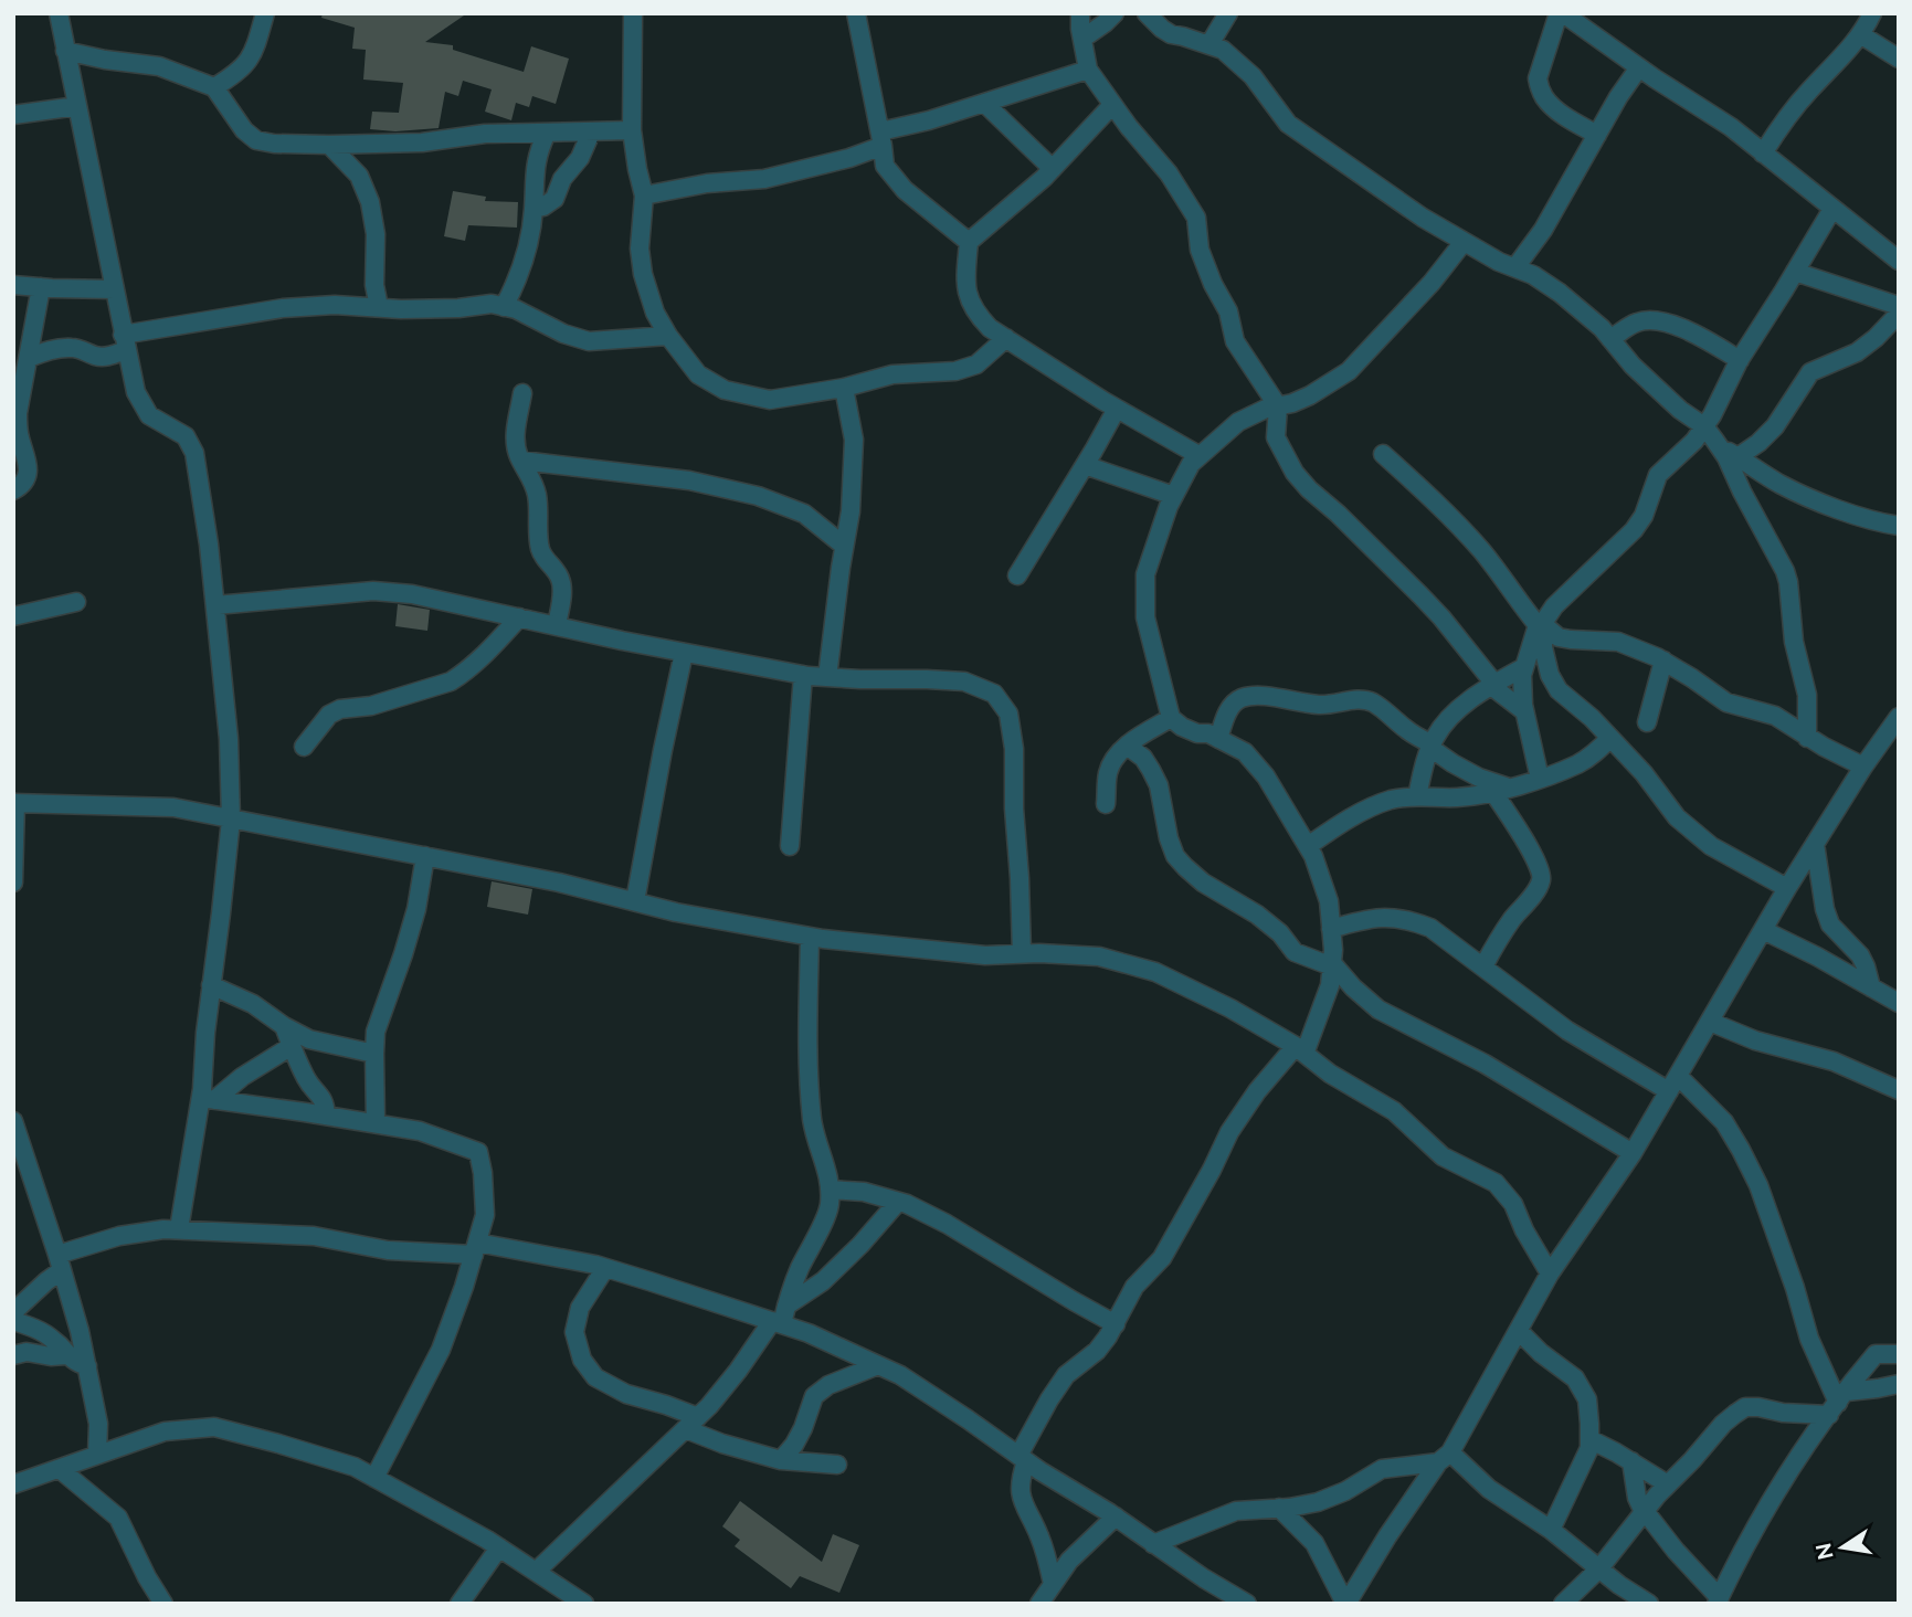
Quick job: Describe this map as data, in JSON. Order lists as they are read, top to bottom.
{
  "north": "left"
}
